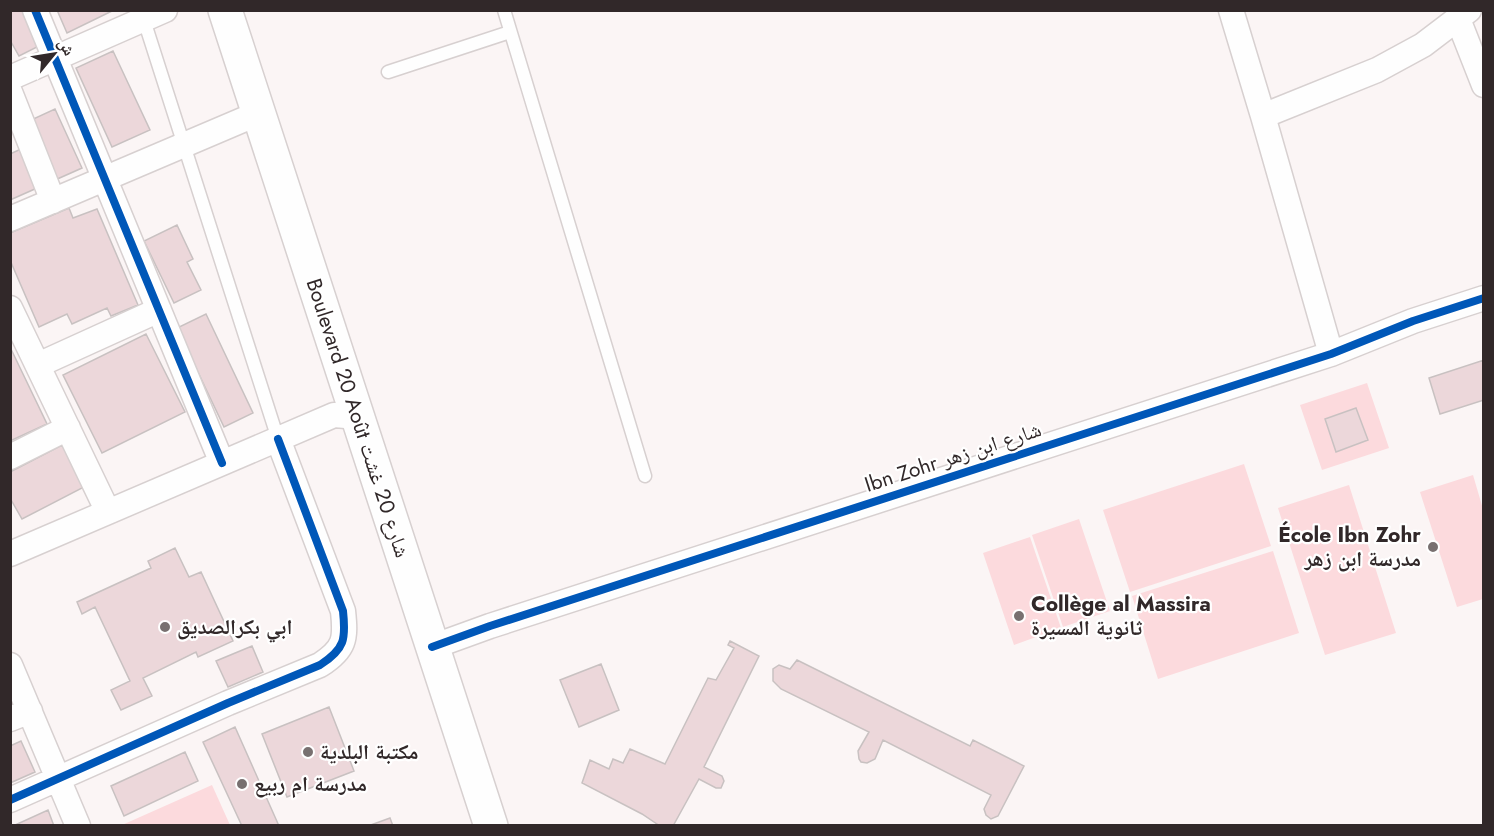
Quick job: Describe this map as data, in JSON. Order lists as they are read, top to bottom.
{
  "streets": {
    "main road": ["Boulevard 20 Août شارع 20 غشت"],
    "street": ["Ibn Zohr شارع ابن زهر"]
  },
  "crossings": [
    ["Boulevard 20 Août شارع 20 غشت", "Ibn Zohr شارع ابن زهر"]
  ],
  "places": [
    "École Ibn Zohr مدرسة ابن زهر",
    "Collège al Massira ثانوية المسيرة",
    "ابي بكرالصديق",
    "مكتبة البلدية",
    "مدرسة ام ربيع"
  ],
  "north": "top right"
}
